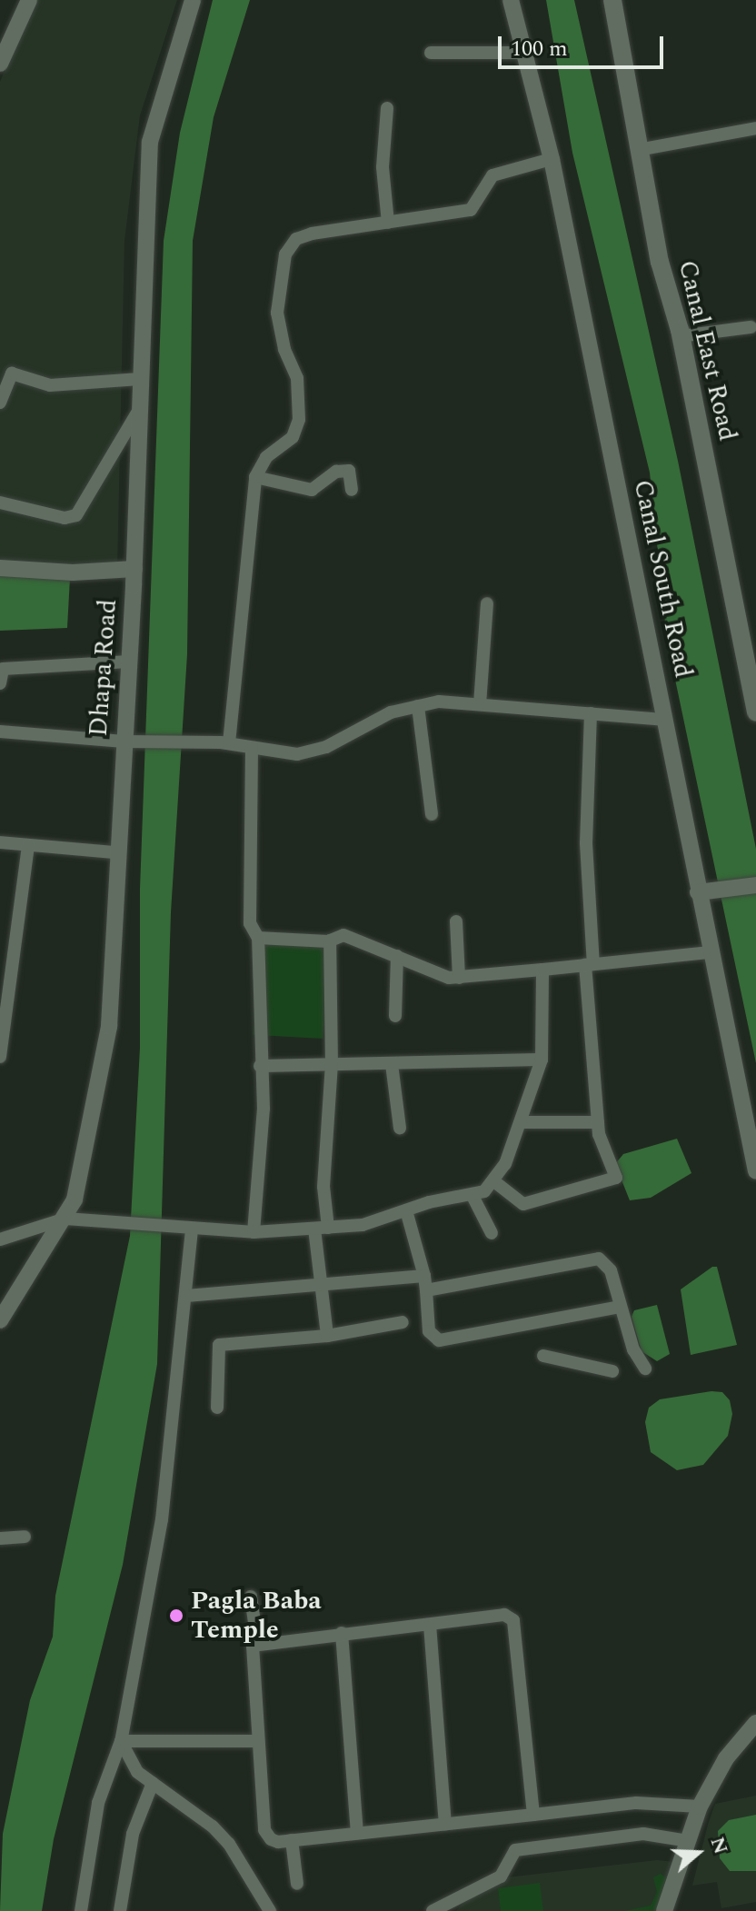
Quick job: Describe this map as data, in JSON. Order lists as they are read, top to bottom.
{
  "streets": {
    "main road": ["Canal East Road"],
    "street": ["Canal South Road", "Dhapa Road"]
  },
  "places": ["Pagla Baba Temple"],
  "scale_bar": "100 m",
  "north": "right"
}
